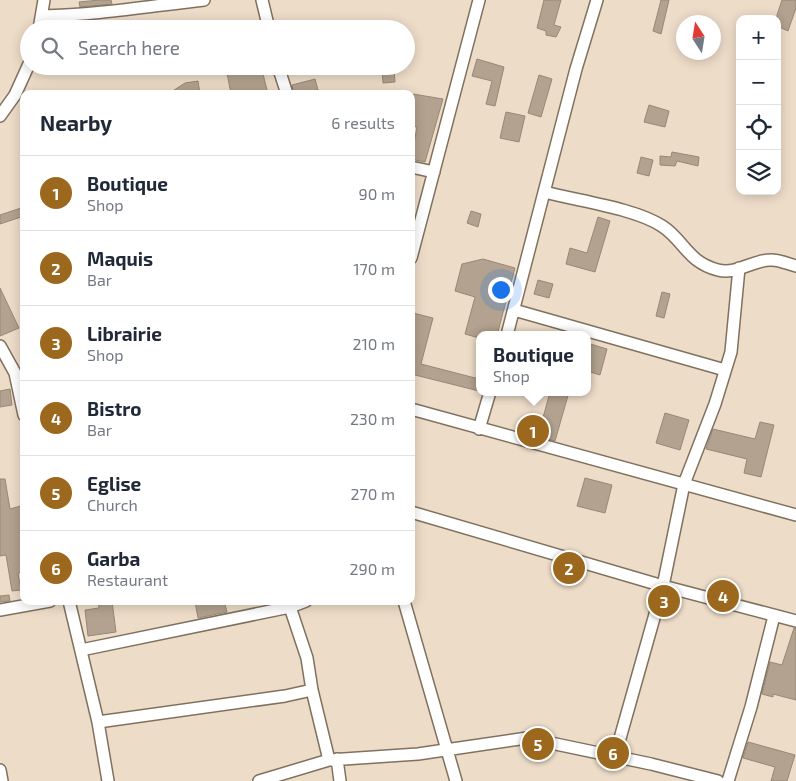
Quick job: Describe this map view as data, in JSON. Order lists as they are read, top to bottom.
{
  "north": "top",
  "page": {
    "map_buttons": ["+", "−"],
    "search": "Search here",
    "heading": ["Nearby", "6 results"],
    "list": [
      {
        "mark": "1",
        "name": "Boutique",
        "note": "Shop",
        "value": "90 m"
      },
      {
        "mark": "2",
        "name": "Maquis",
        "note": "Bar",
        "value": "170 m"
      },
      {
        "mark": "3",
        "name": "Librairie",
        "note": "Shop",
        "value": "210 m"
      },
      {
        "mark": "4",
        "name": "Bistro",
        "note": "Bar",
        "value": "230 m"
      },
      {
        "mark": "5",
        "name": "Eglise",
        "note": "Church",
        "value": "270 m"
      },
      {
        "mark": "6",
        "name": "Garba",
        "note": "Restaurant",
        "value": "290 m"
      }
    ],
    "popup": ["Boutique", "Shop"],
    "pins": [
      "1",
      "2",
      "4",
      "3",
      "5",
      "6"
    ]
  }
}
